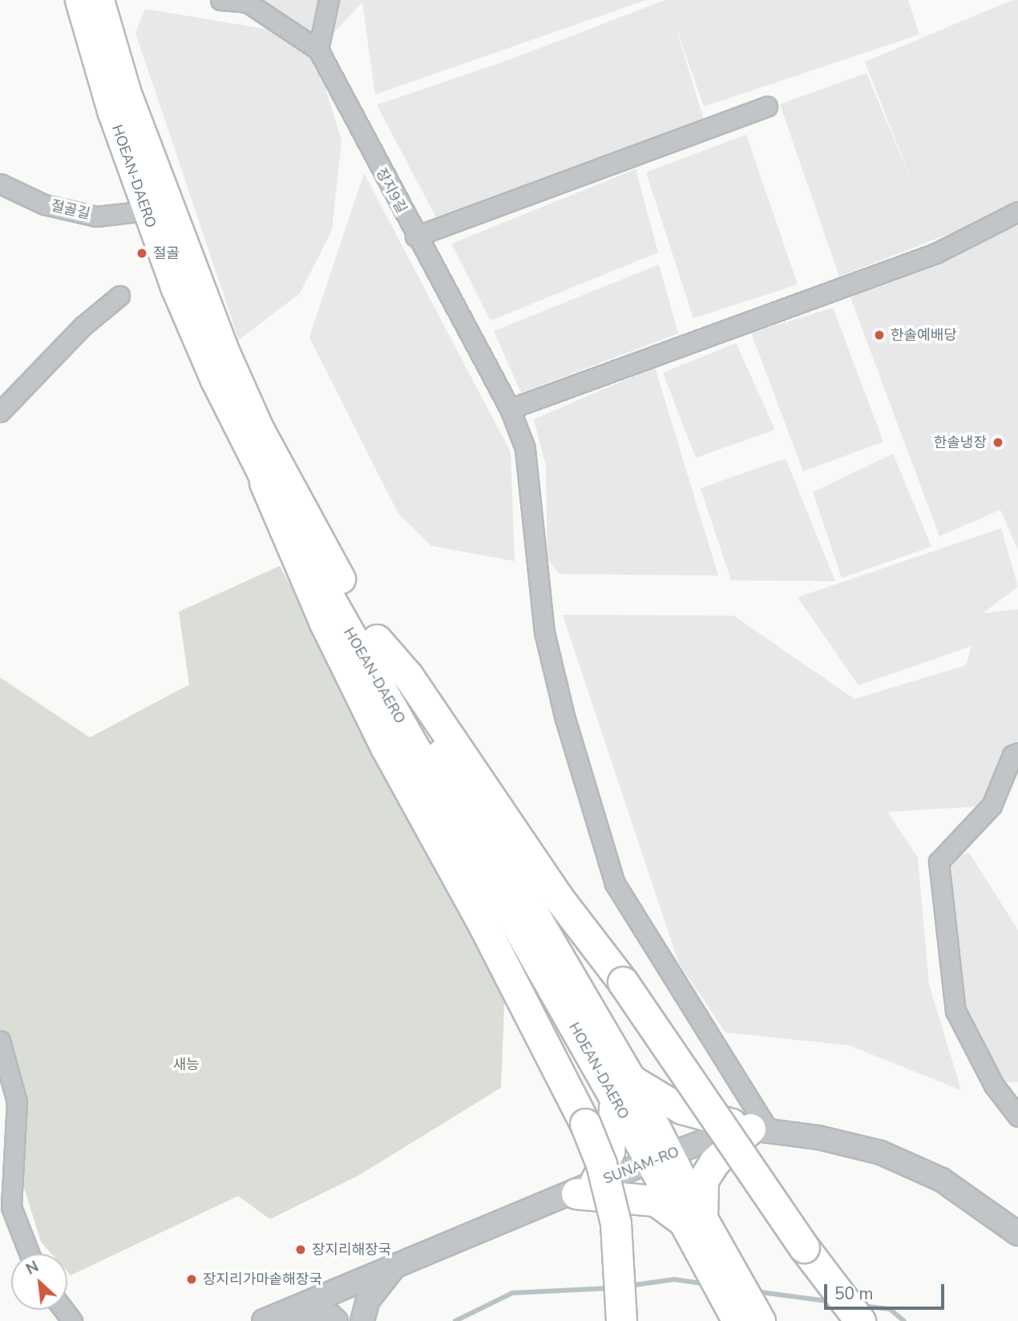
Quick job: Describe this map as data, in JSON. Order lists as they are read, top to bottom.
{
  "streets": {
    "highway": ["HOEAN-DAERO"],
    "street": ["장지9길", "절골길", "SUNAM-RO"]
  },
  "crossings": [
    ["HOEAN-DAERO", "절골길"],
    ["HOEAN-DAERO", "SUNAM-RO"],
    ["장지9길", "SUNAM-RO"]
  ],
  "parks": ["새능"],
  "places": [
    "절골",
    "한솔예배당",
    "한솔냉장",
    "장지리해장국",
    "장지리가마솥해장국"
  ],
  "scale_bar": "50 m",
  "north": "top left"
}
